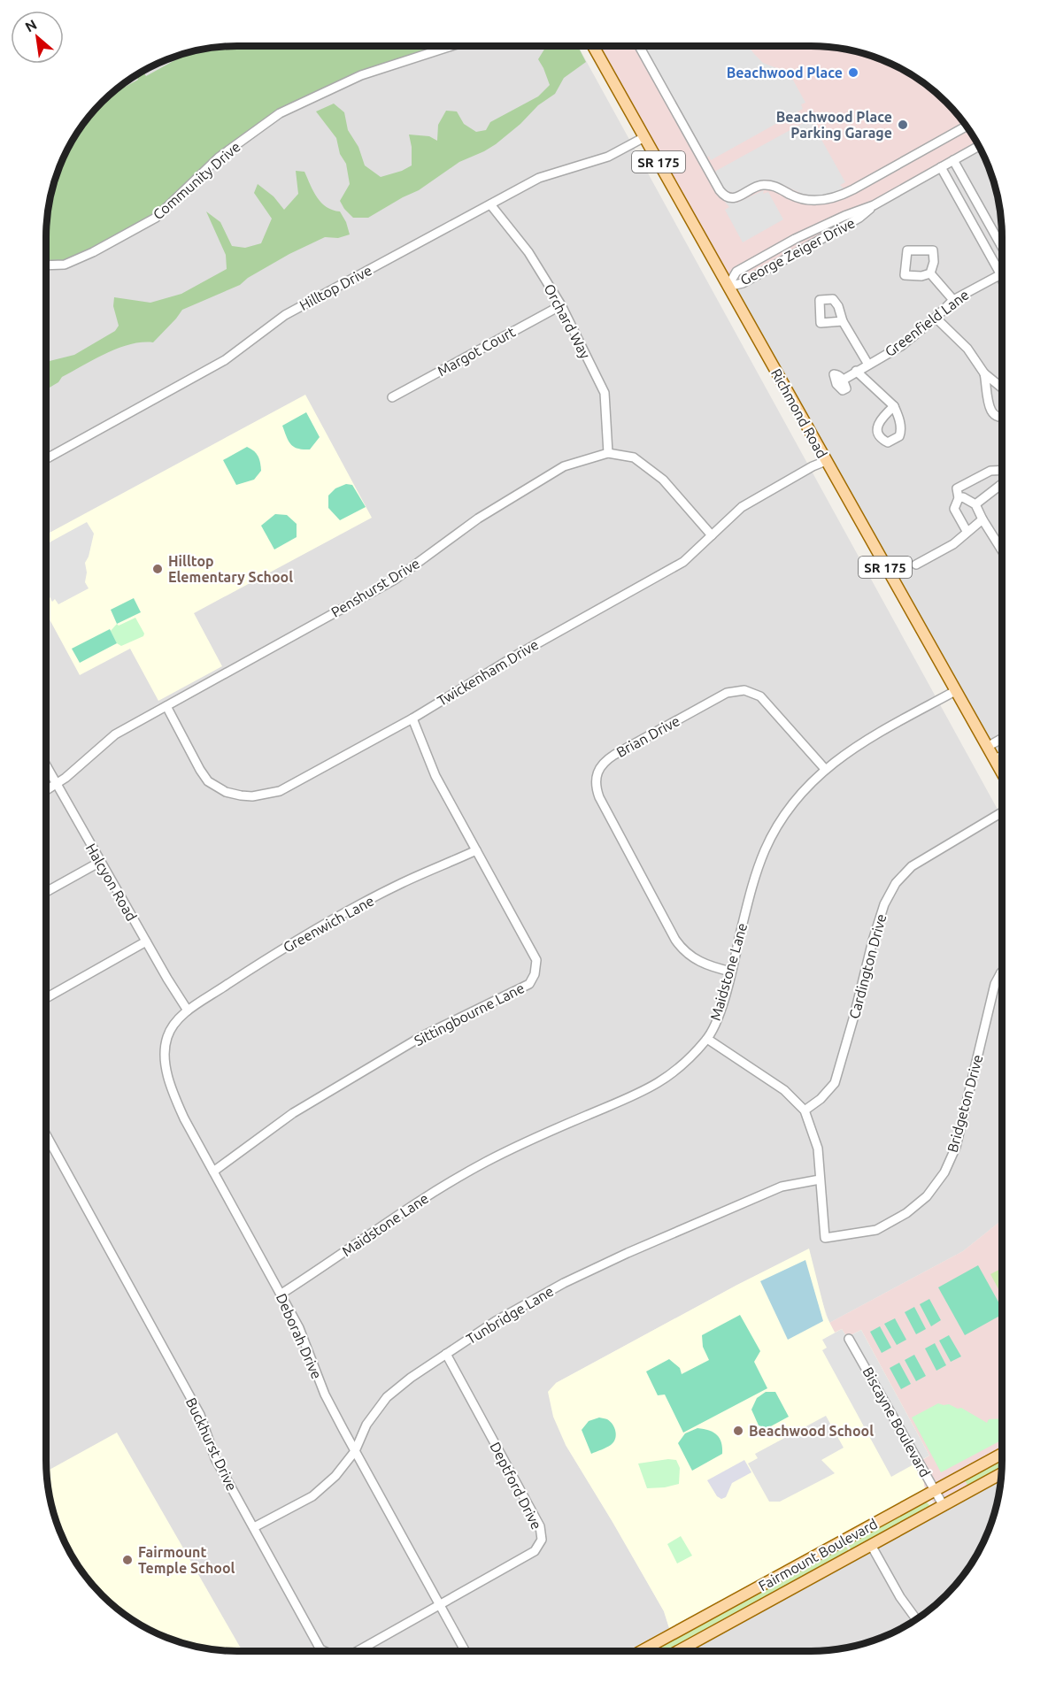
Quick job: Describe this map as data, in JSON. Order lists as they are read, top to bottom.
{
  "streets": {
    "main road": ["SR 175", "Richmond Road", "Fairmount Boulevard"],
    "street": [
      "Community Drive",
      "George Zeiger Drive",
      "Hilltop Drive",
      "Orchard Way",
      "Greenfield Lane",
      "Margot Court",
      "Penshurst Drive",
      "Twickenham Drive",
      "Brian Drive",
      "Halcyon Road",
      "Greenwich Lane",
      "Cardington Drive",
      "Maidstone Lane",
      "Sittingbourne Lane",
      "Bridgeton Drive",
      "Tunbridge Lane",
      "Deborah Drive",
      "Biscayne Boulevard",
      "Buckhurst Drive",
      "Deptford Drive"
    ]
  },
  "crossings": [
    ["George Zeiger Drive", "Richmond Road"],
    ["Hilltop Drive", "Orchard Way"],
    ["Hilltop Drive", "Richmond Road"],
    ["Orchard Way", "Margot Court"],
    ["Orchard Way", "Penshurst Drive"],
    ["Richmond Road", "Twickenham Drive"],
    ["Richmond Road", "Maidstone Lane"],
    ["Penshurst Drive", "Twickenham Drive"],
    ["Penshurst Drive", "Halcyon Road"],
    ["Twickenham Drive", "Sittingbourne Lane"],
    ["Brian Drive", "Maidstone Lane"],
    ["Halcyon Road", "Greenwich Lane"],
    ["Halcyon Road", "Deborah Drive"],
    ["Greenwich Lane", "Sittingbourne Lane"],
    ["Greenwich Lane", "Deborah Drive"],
    ["Maidstone Lane", "Deborah Drive"],
    ["Sittingbourne Lane", "Deborah Drive"],
    ["Bridgeton Drive", "Tunbridge Lane"],
    ["Tunbridge Lane", "Deborah Drive"],
    ["Tunbridge Lane", "Buckhurst Drive"],
    ["Tunbridge Lane", "Deptford Drive"],
    ["Deborah Drive", "Buckhurst Drive"],
    ["Deborah Drive", "Deptford Drive"],
    ["Biscayne Boulevard", "Fairmount Boulevard"],
    ["Buckhurst Drive", "Deptford Drive"]
  ],
  "places": [
    "Beachwood Place",
    "Beachwood Place Parking Garage",
    "Hilltop Elementary School",
    "Beachwood School",
    "Fairmount Temple School"
  ],
  "north": "top left"
}
